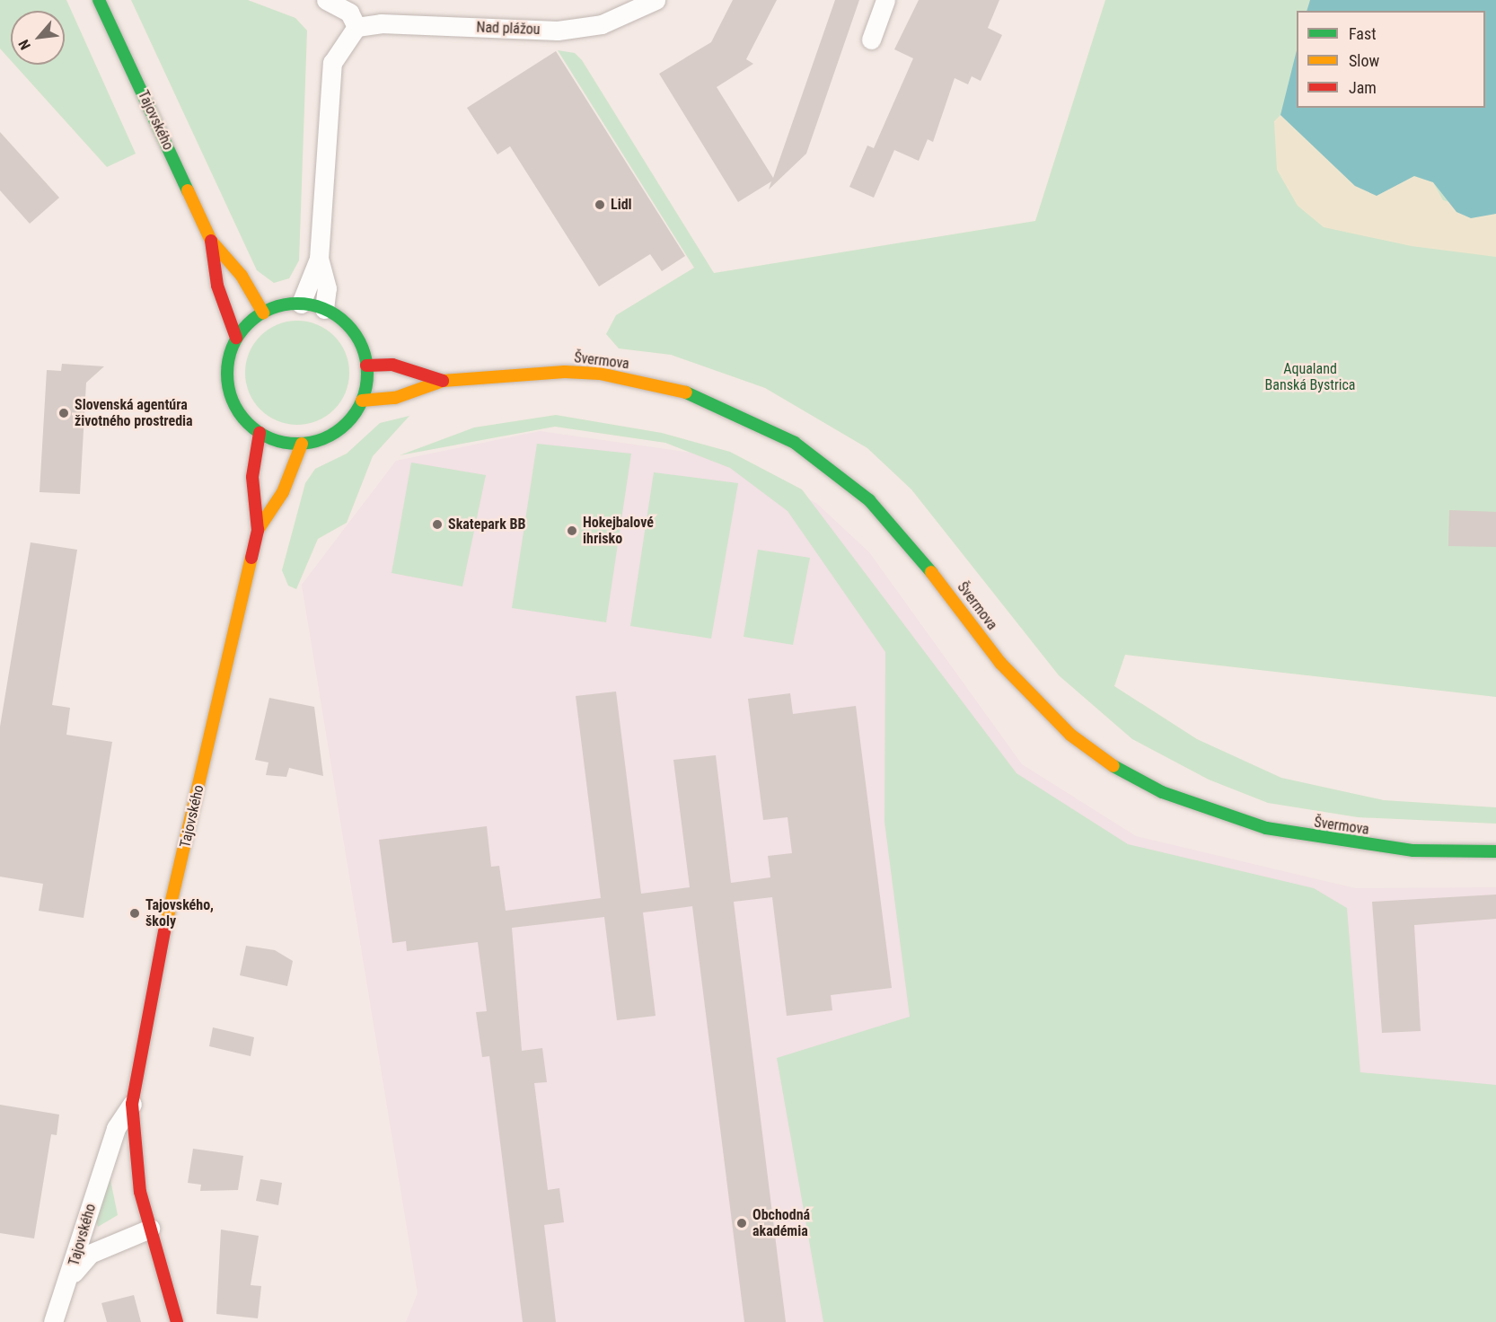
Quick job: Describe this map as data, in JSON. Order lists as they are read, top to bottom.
{
  "streets": {
    "main road": ["Tajovského", "Švermova"],
    "street": ["Nad plážou"]
  },
  "crossings": [
    ["Tajovského", "Švermova"]
  ],
  "parks": ["Aqualand Banská Bystrica"],
  "places": [
    "Lidl",
    "Slovenská agentúra životného prostredia",
    "Skatepark BB",
    "Hokejbalové ihrisko",
    "Tajovského, školy",
    "Obchodná akadémia"
  ],
  "legend": ["Fast", "Slow", "Jam"],
  "north": "bottom left"
}
